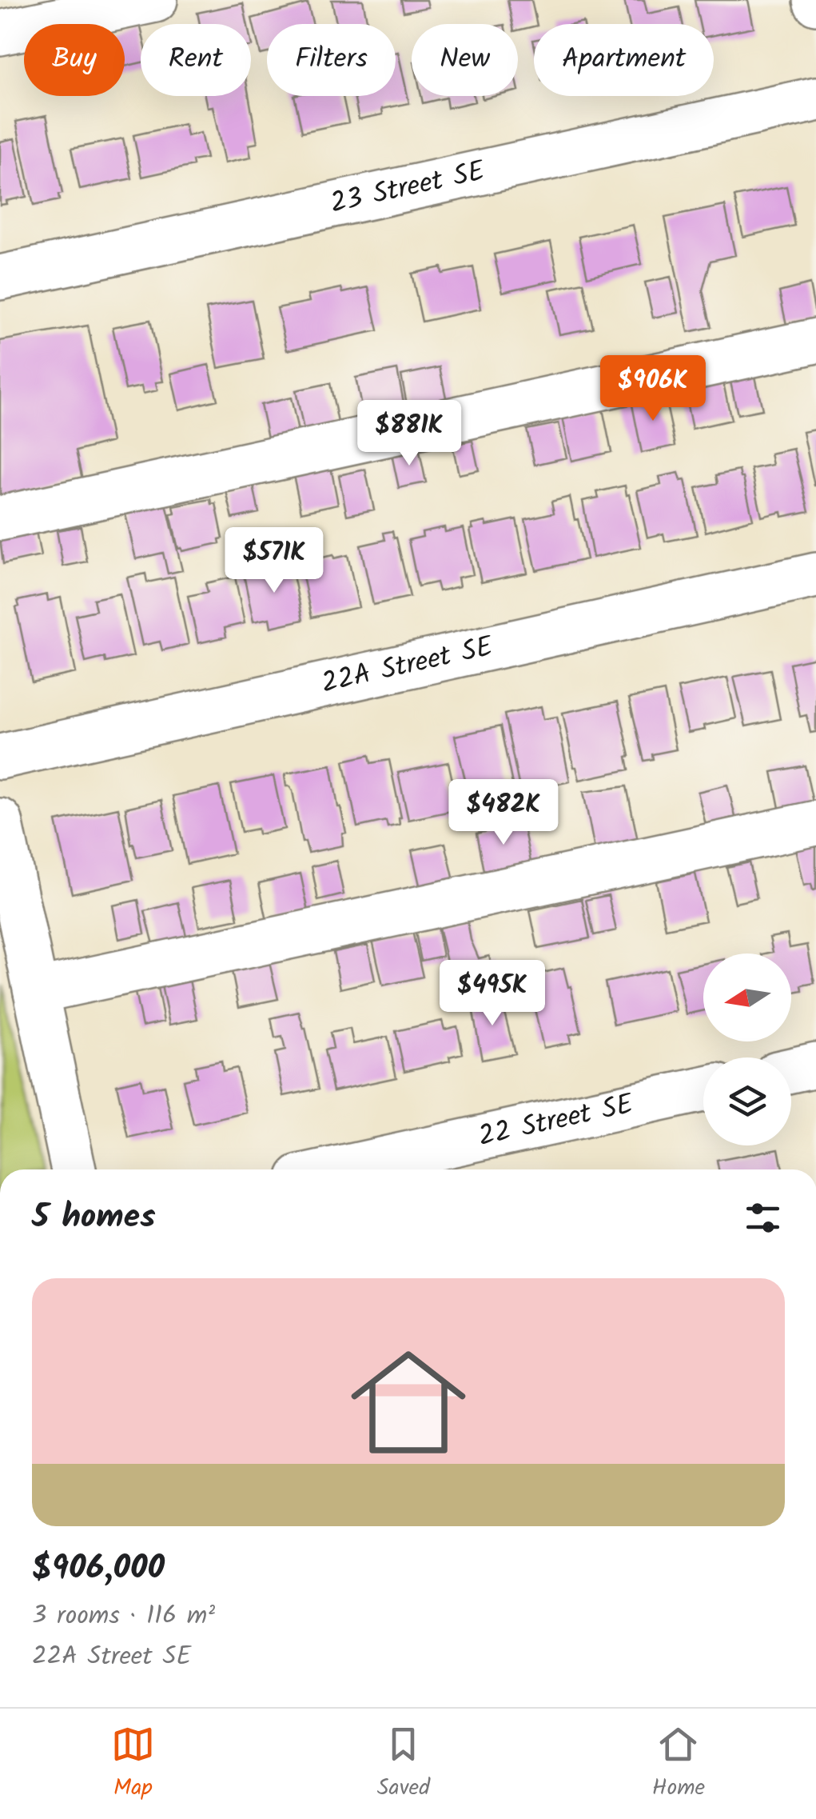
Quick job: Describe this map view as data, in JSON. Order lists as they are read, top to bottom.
{
  "streets": {
    "street": ["23 Street SE", "22A Street SE", "22 Street SE"]
  },
  "north": "left",
  "page": {
    "chip": [
      "Buy",
      "Rent",
      "Filters",
      "New",
      "Apartment"
    ],
    "price": [
      "$906K",
      "$881K",
      "$571K",
      "$482K",
      "$495K"
    ],
    "heading": "5 homes",
    "list": [
      {
        "name": "$906,000",
        "note": "3 rooms · 116 m² · 22A Street SE"
      }
    ],
    "tabs": ["Map", "Saved", "Home"]
  }
}
